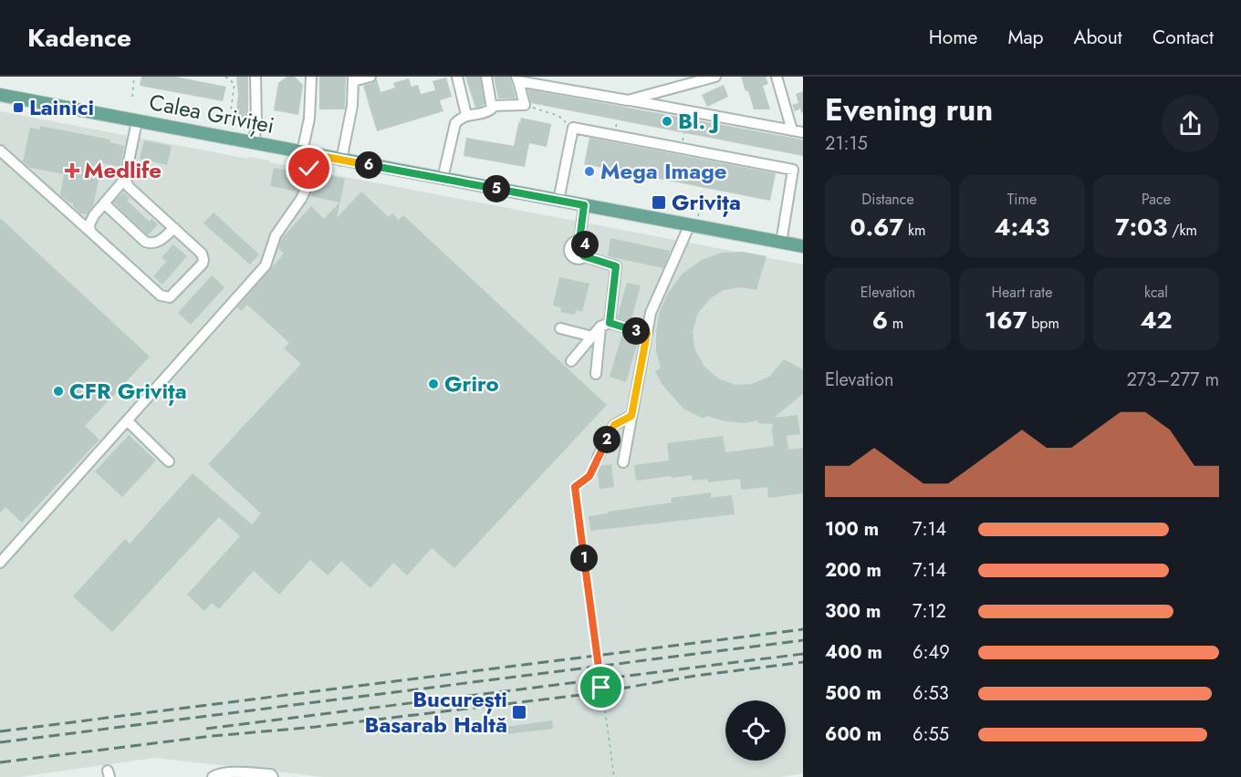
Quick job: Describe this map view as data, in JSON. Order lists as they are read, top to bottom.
{
  "streets": {
    "main road": ["Calea Griviței"]
  },
  "places": {
    "transit": ["Lainici", "Grivița", "București Basarab Haltă"],
    "other": [
      "Bl. J",
      "Mega Image",
      "Griro",
      "CFR Grivița"
    ],
    "health": ["Medlife"]
  },
  "page": {
    "header": "Kadence",
    "nav": [
      "Home",
      "Map",
      "About",
      "Contact"
    ],
    "heading": ["Evening run", "21:15"],
    "pins": [
      "6",
      "5",
      "4",
      "3",
      "2",
      "1"
    ],
    "stats": [
      ["Distance", "0.67 km"],
      ["Time", "4:43"],
      ["Pace", "7:03 /km"],
      ["Elevation", "6 m"],
      ["Heart rate", "167 bpm"],
      ["kcal", "42"]
    ],
    "chart": ["Elevation", "273–277 m"],
    "list": [
      {
        "name": "100 m",
        "note": "7:14"
      },
      {
        "name": "200 m",
        "note": "7:14"
      },
      {
        "name": "300 m",
        "note": "7:12"
      },
      {
        "name": "400 m",
        "note": "6:49"
      },
      {
        "name": "500 m",
        "note": "6:53"
      },
      {
        "name": "600 m",
        "note": "6:55"
      }
    ]
  }
}
